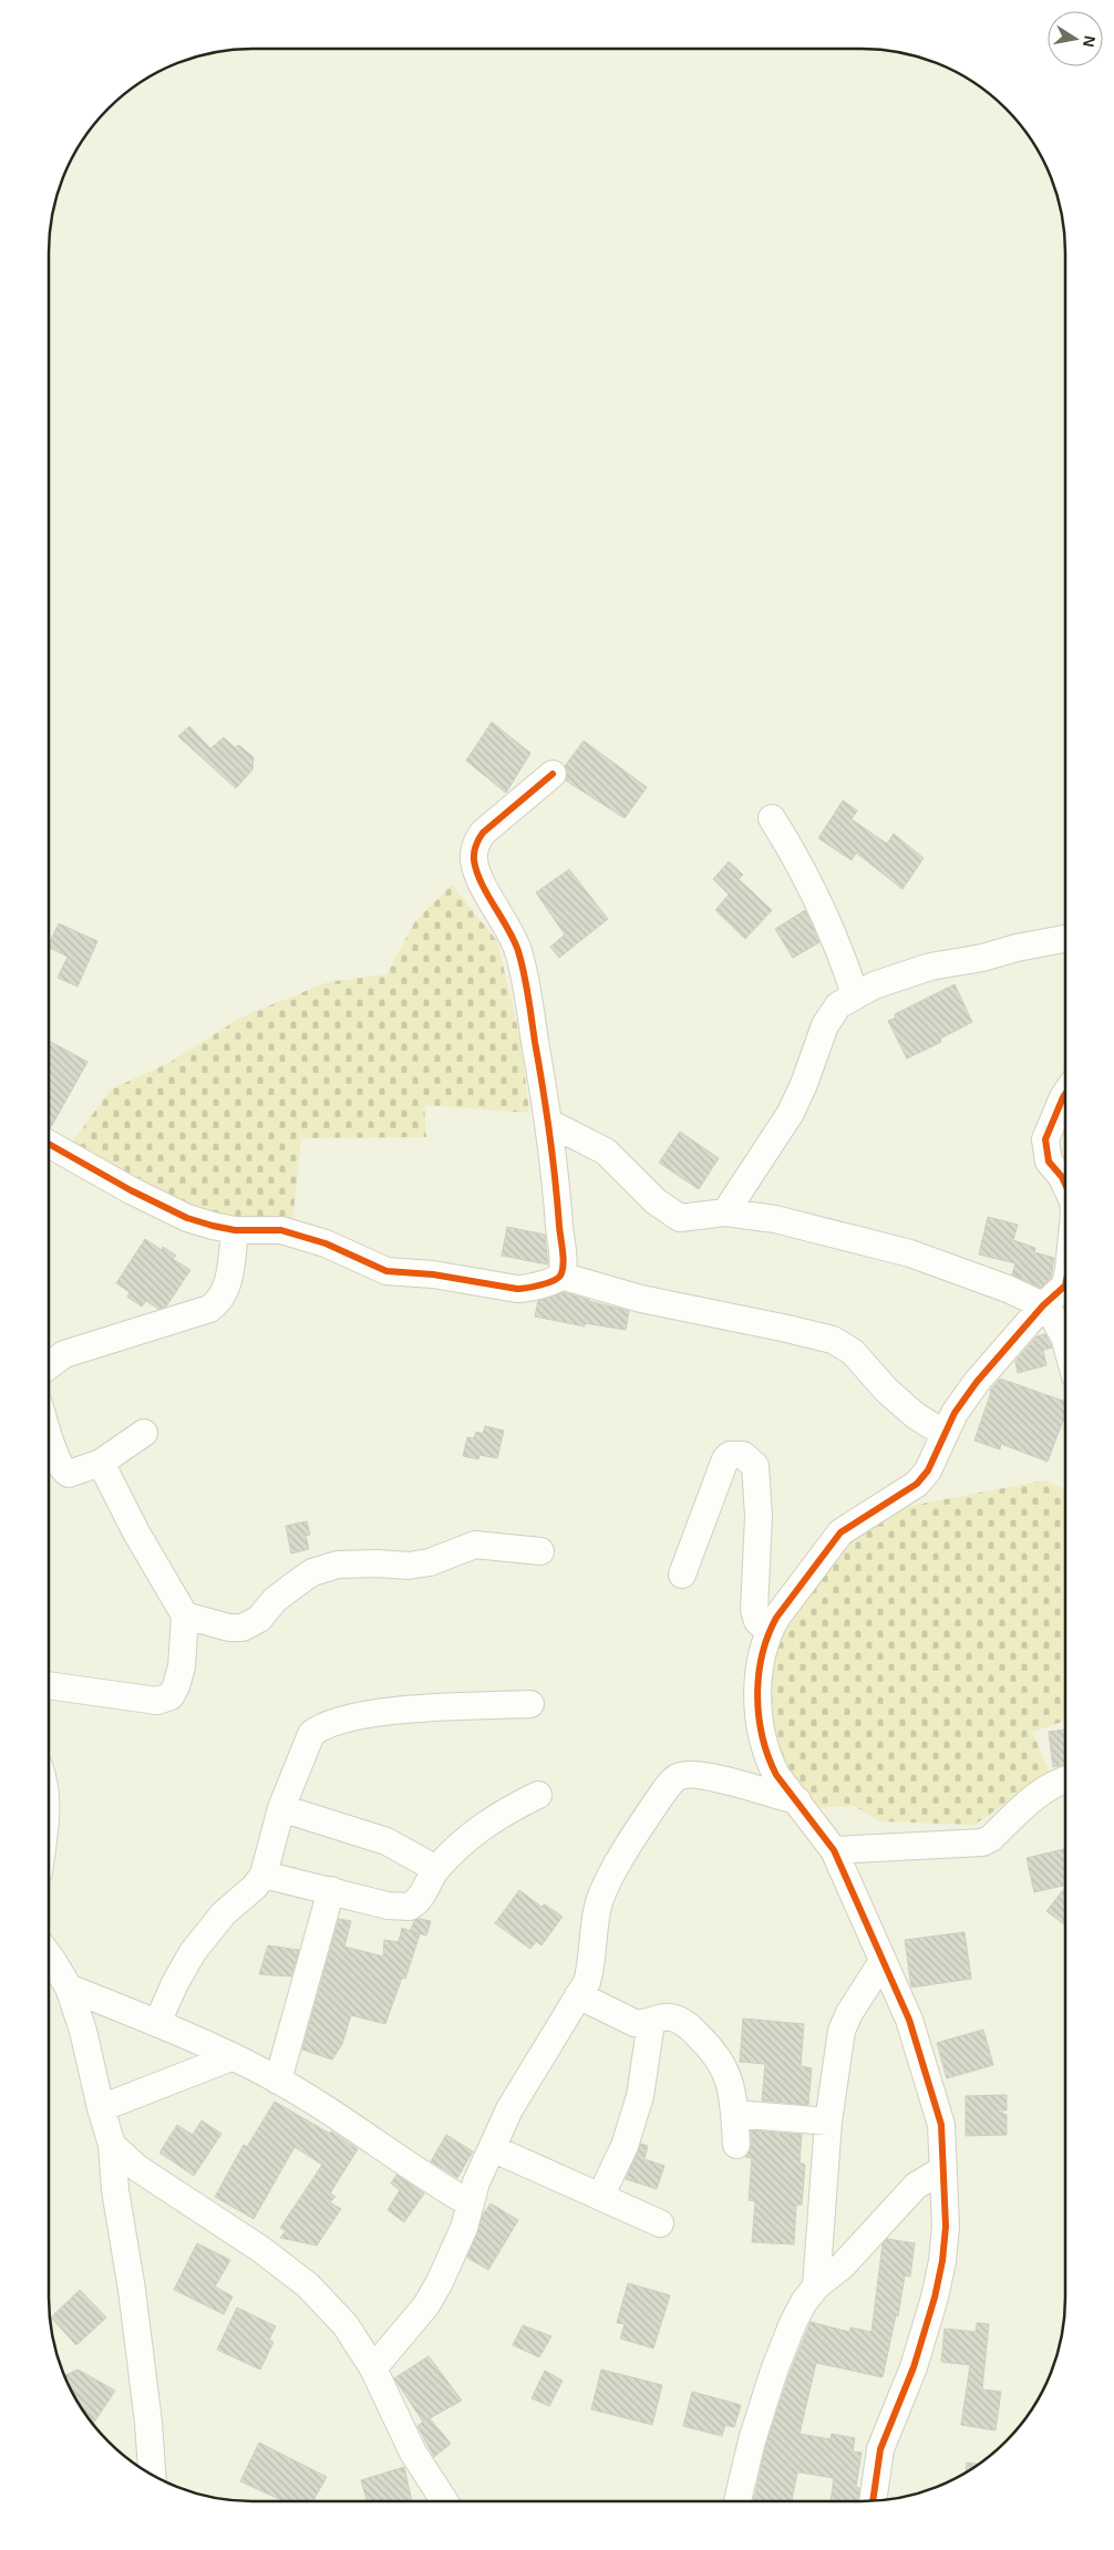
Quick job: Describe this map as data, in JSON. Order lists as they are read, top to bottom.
{
  "north": "right"
}
